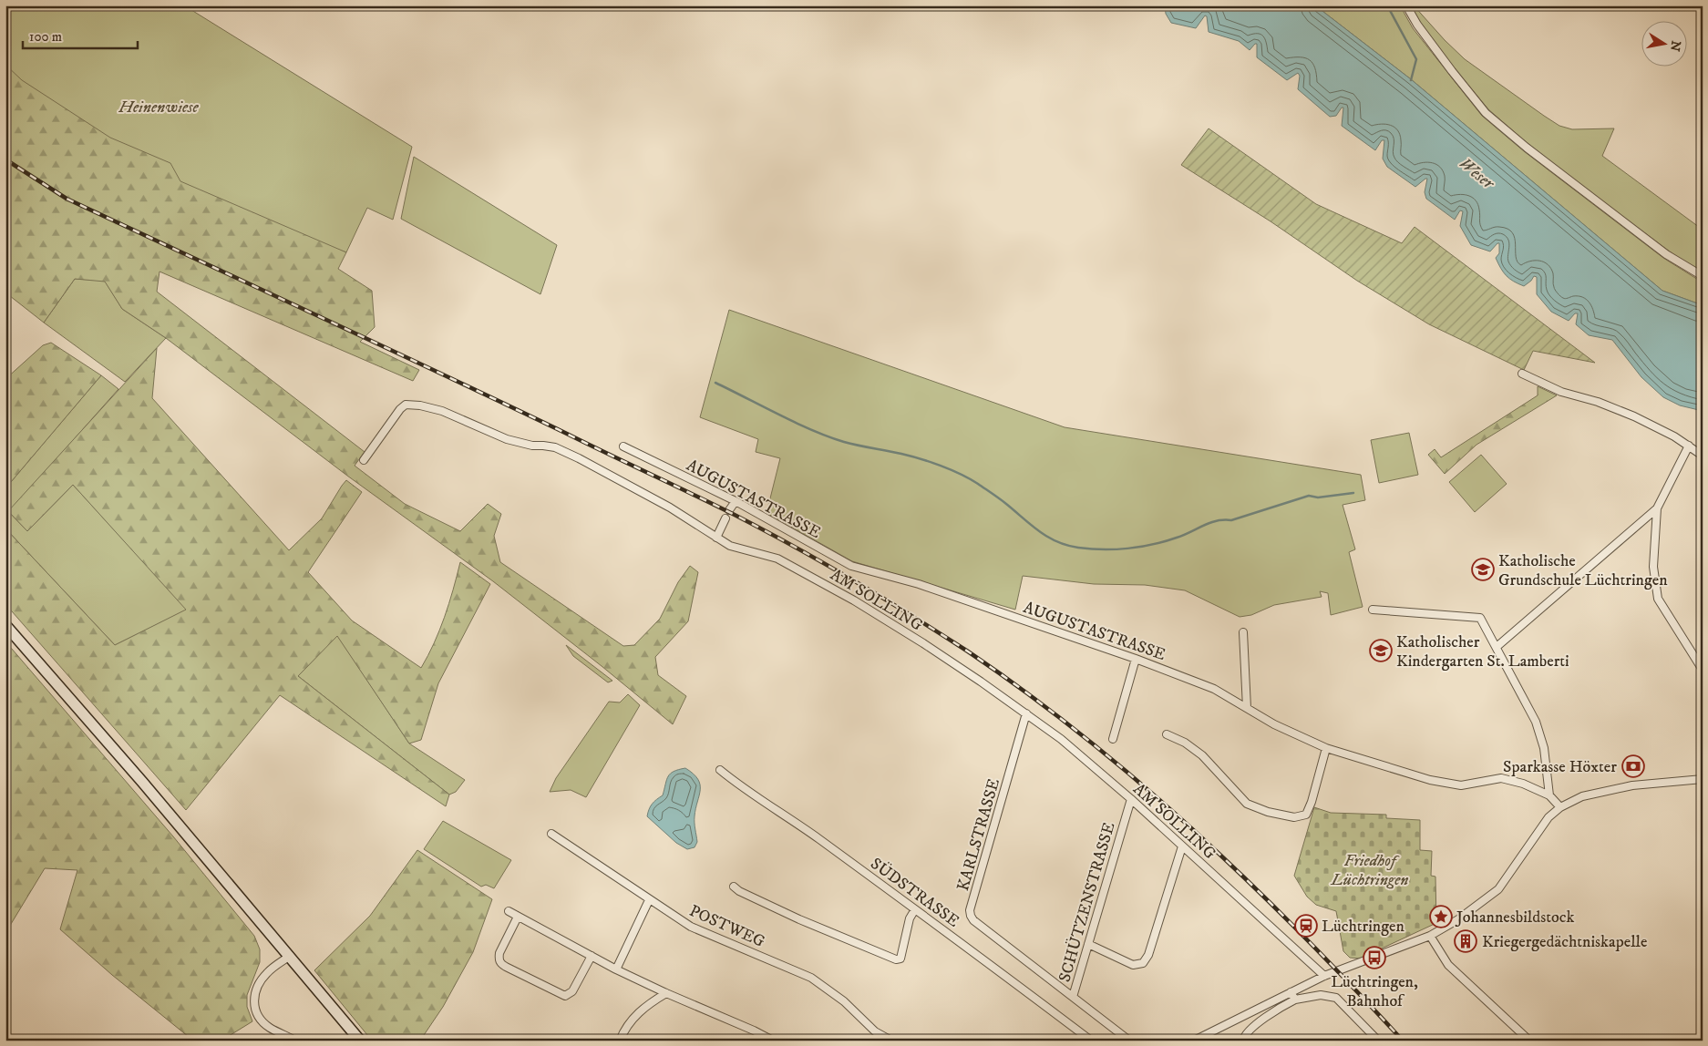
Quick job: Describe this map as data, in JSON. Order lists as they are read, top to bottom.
{
  "streets": {
    "street": [
      "AUGUSTASTRASSE",
      "AM SOLLING",
      "KARLSTRASSE",
      "SÜDSTRASSE",
      "SCHÜTZENSTRASSE",
      "POSTWEG"
    ]
  },
  "crossings": [
    ["AM SOLLING", "KARLSTRASSE"],
    ["AM SOLLING", "SCHÜTZENSTRASSE"],
    ["KARLSTRASSE", "SCHÜTZENSTRASSE"]
  ],
  "water": ["Weser"],
  "parks": ["Heinenwiese", "Friedhof Lüchtringen"],
  "places": {
    "school or university": ["Katholische Grundschule Lüchtringen", "Katholischer Kindergarten St. Lamberti"],
    "bank": ["Sparkasse Höxter"],
    "place": ["Johannesbildstock"],
    "station": ["Lüchtringen"],
    "building": ["Kriegergedächtniskapelle"],
    "bus stop": ["Lüchtringen, Bahnhof"]
  },
  "scale_bar": "100 m",
  "north": "right"
}
